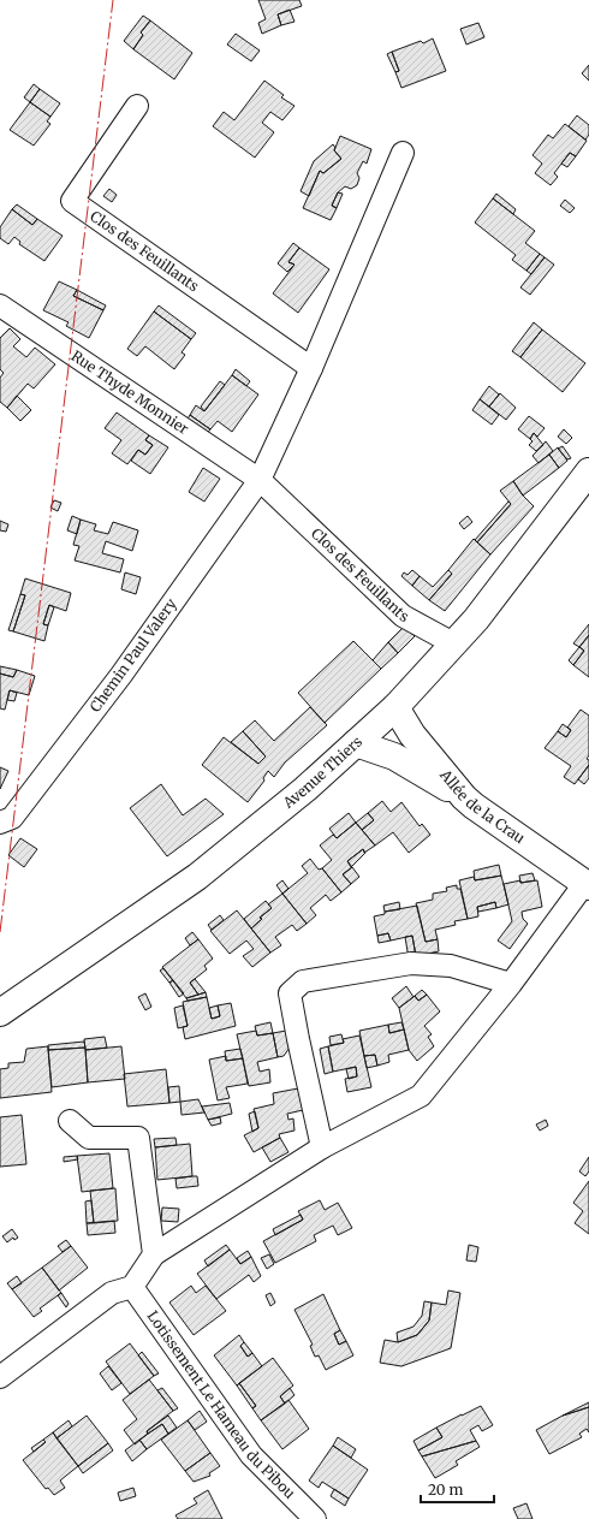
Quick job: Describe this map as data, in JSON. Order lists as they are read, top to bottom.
{
  "streets": {
    "main road": ["Avenue Thiers", "Allée de la Crau"],
    "street": [
      "Clos des Feuillants",
      "Rue Thyde Monnier",
      "Chemin Paul Valery",
      "Lotissement Le Hameau du Pibou"
    ]
  },
  "crossings": [
    ["Clos des Feuillants", "Rue Thyde Monnier"],
    ["Clos des Feuillants", "Chemin Paul Valery"],
    ["Clos des Feuillants", "Avenue Thiers"],
    ["Rue Thyde Monnier", "Chemin Paul Valery"],
    ["Avenue Thiers", "Allée de la Crau"]
  ],
  "scale_bar": "20 m"
}
